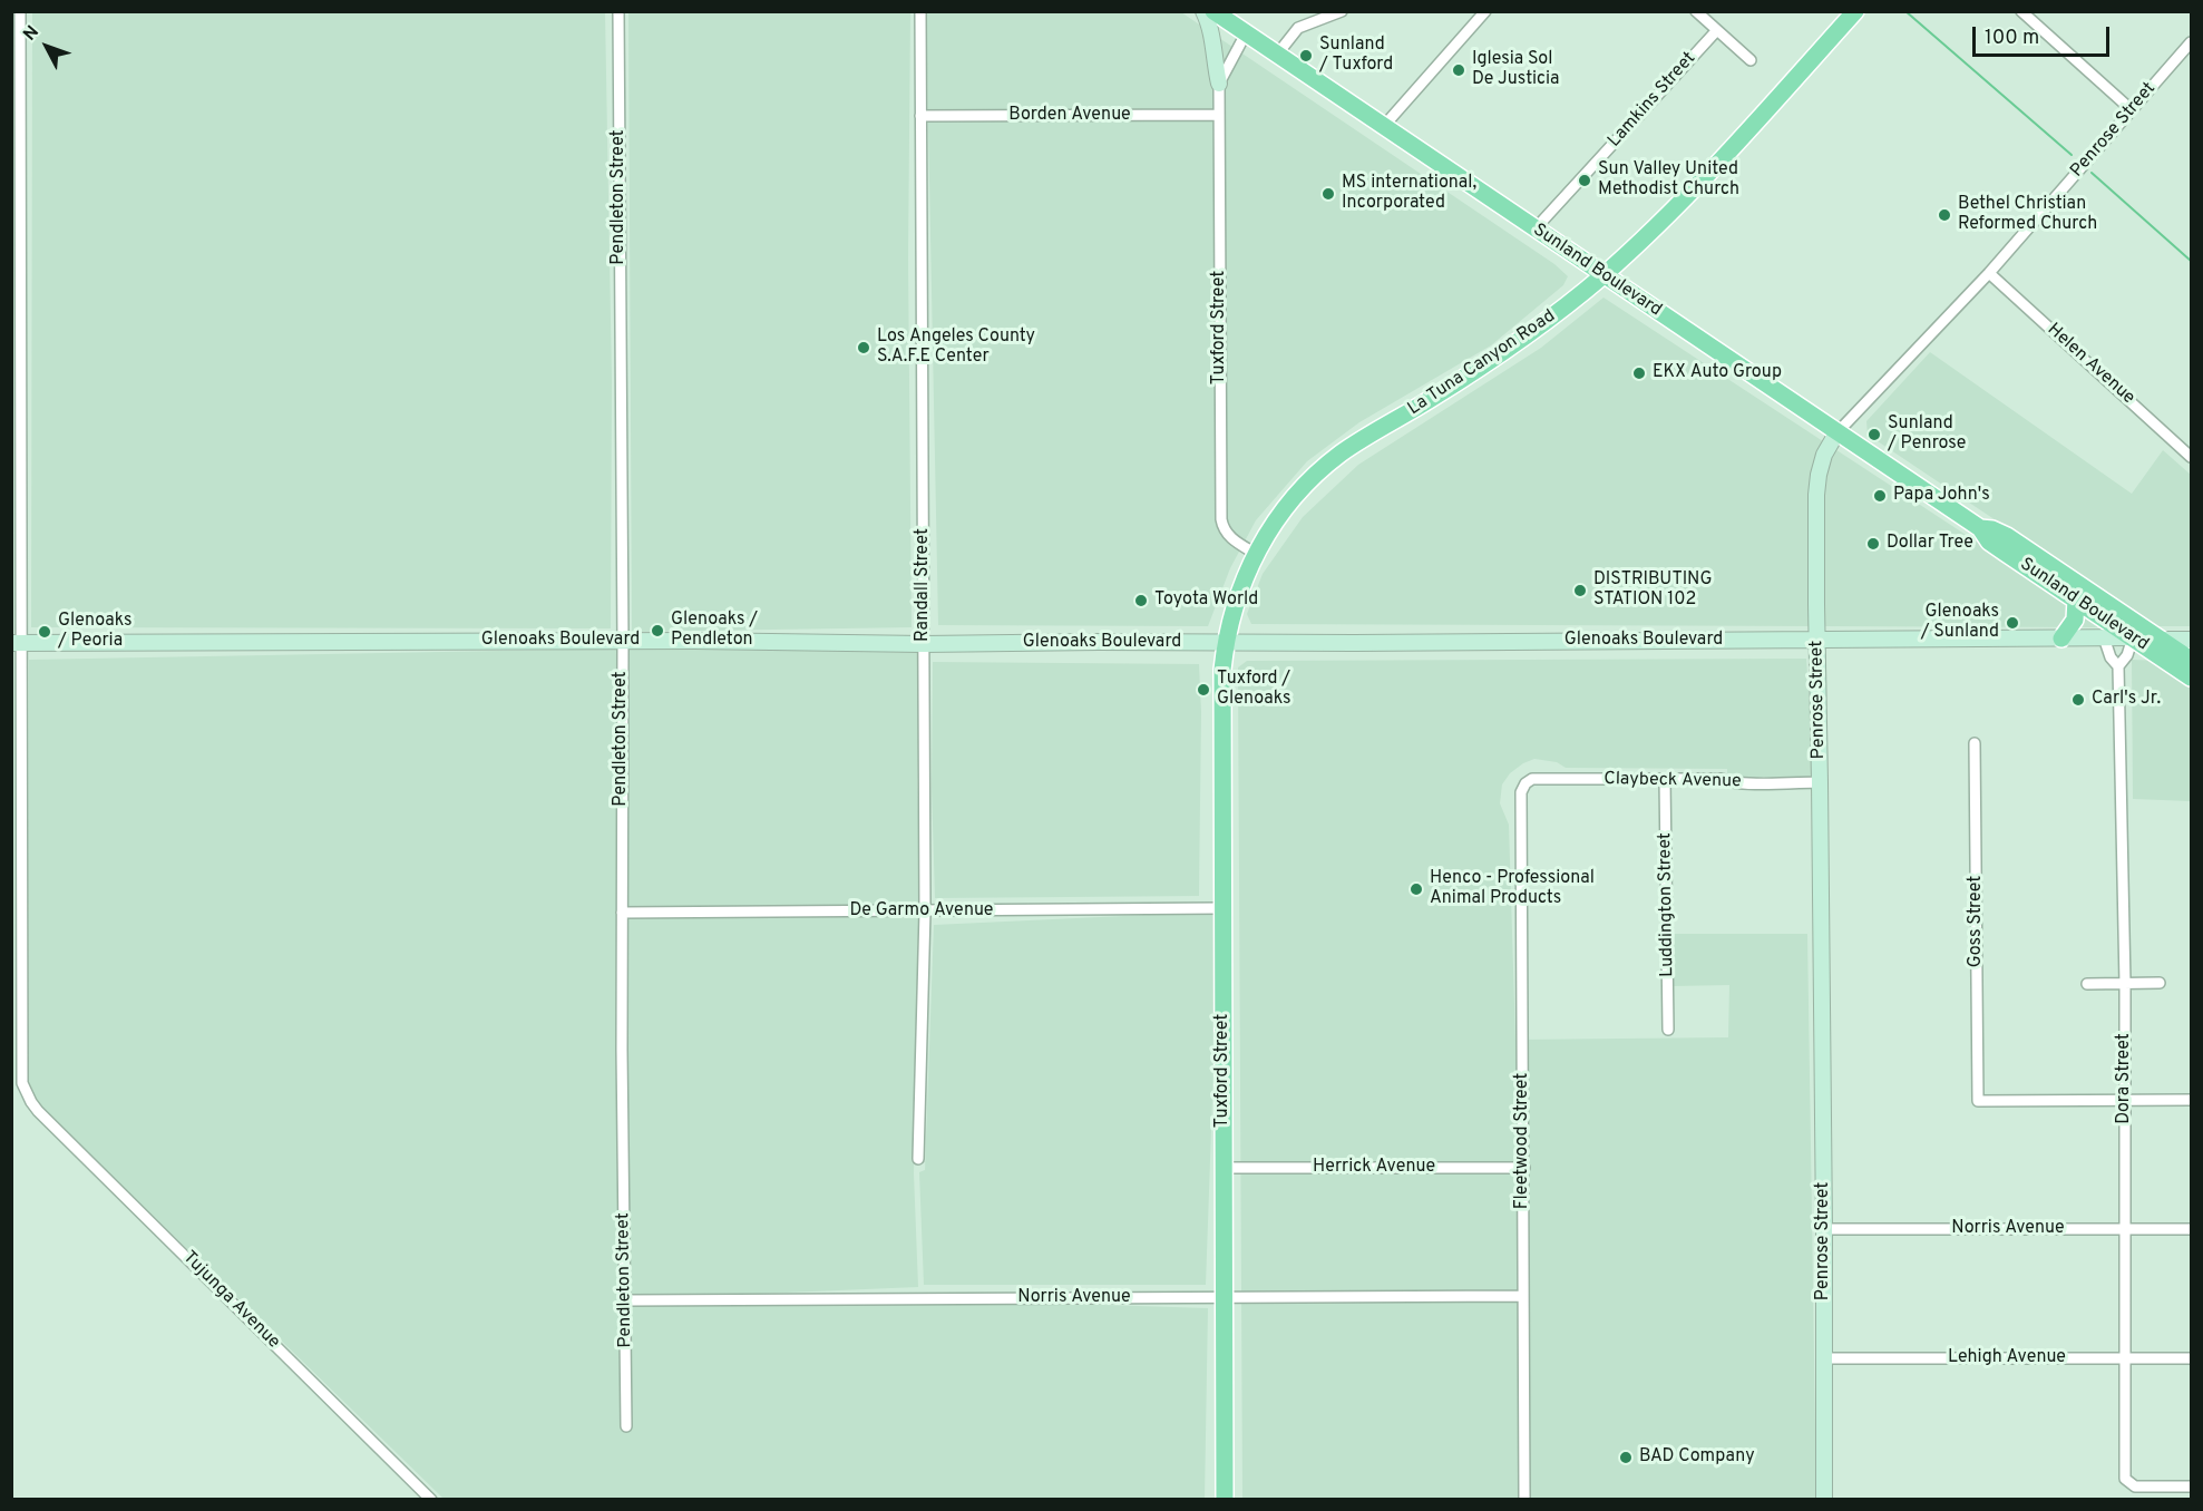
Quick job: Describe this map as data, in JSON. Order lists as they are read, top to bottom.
{
  "streets": {
    "main road": [
      "Penrose Street",
      "Sunland Boulevard",
      "Tuxford Street",
      "La Tuna Canyon Road",
      "Glenoaks Boulevard"
    ],
    "street": [
      "Lamkins Street",
      "Borden Avenue",
      "Pendleton Street",
      "Helen Avenue",
      "Randall Street",
      "Claybeck Avenue",
      "Luddington Street",
      "De Garmo Avenue",
      "Goss Street",
      "Dora Street",
      "Fleetwood Street",
      "Herrick Avenue",
      "Norris Avenue",
      "Tujunga Avenue",
      "Lehigh Avenue"
    ]
  },
  "crossings": [
    ["Lamkins Street", "Sunland Boulevard"],
    ["Borden Avenue", "Tuxford Street"],
    ["Borden Avenue", "Randall Street"],
    ["Penrose Street", "Sunland Boulevard"],
    ["Penrose Street", "Helen Avenue"],
    ["Penrose Street", "Glenoaks Boulevard"],
    ["Penrose Street", "Claybeck Avenue"],
    ["Penrose Street", "Norris Avenue"],
    ["Penrose Street", "Lehigh Avenue"],
    ["Pendleton Street", "Glenoaks Boulevard"],
    ["Pendleton Street", "De Garmo Avenue"],
    ["Pendleton Street", "Norris Avenue"],
    ["Sunland Boulevard", "Tuxford Street"],
    ["Sunland Boulevard", "La Tuna Canyon Road"],
    ["Sunland Boulevard", "Glenoaks Boulevard"],
    ["Sunland Boulevard", "Dora Street"],
    ["Tuxford Street", "La Tuna Canyon Road"],
    ["Tuxford Street", "Glenoaks Boulevard"],
    ["Tuxford Street", "De Garmo Avenue"],
    ["Tuxford Street", "Herrick Avenue"],
    ["Tuxford Street", "Norris Avenue"],
    ["La Tuna Canyon Road", "Glenoaks Boulevard"],
    ["Randall Street", "Glenoaks Boulevard"],
    ["Randall Street", "De Garmo Avenue"],
    ["Glenoaks Boulevard", "Dora Street"],
    ["Glenoaks Boulevard", "Tujunga Avenue"],
    ["Claybeck Avenue", "Luddington Street"],
    ["Claybeck Avenue", "Fleetwood Street"],
    ["Goss Street", "Dora Street"],
    ["Dora Street", "Norris Avenue"],
    ["Dora Street", "Lehigh Avenue"],
    ["Fleetwood Street", "Herrick Avenue"],
    ["Fleetwood Street", "Norris Avenue"]
  ],
  "places": [
    "Sunland / Tuxford",
    "Iglesia Sol De Justicia",
    "Sun Valley United Methodist Church",
    "MS international, Incorporated",
    "Bethel Christian Reformed Church",
    "Los Angeles County S.A.F.E Center",
    "EKX Auto Group",
    "Sunland / Penrose",
    "Papa John's",
    "Dollar Tree",
    "DISTRIBUTING STATION 102",
    "Toyota World",
    "Glenoaks / Sunland",
    "Glenoaks / Pendleton",
    "Glenoaks / Peoria",
    "Tuxford / Glenoaks",
    "Carl's Jr.",
    "Henco - Professional Animal Products",
    "BAD Company"
  ],
  "scale_bar": "100 m",
  "north": "top left"
}
